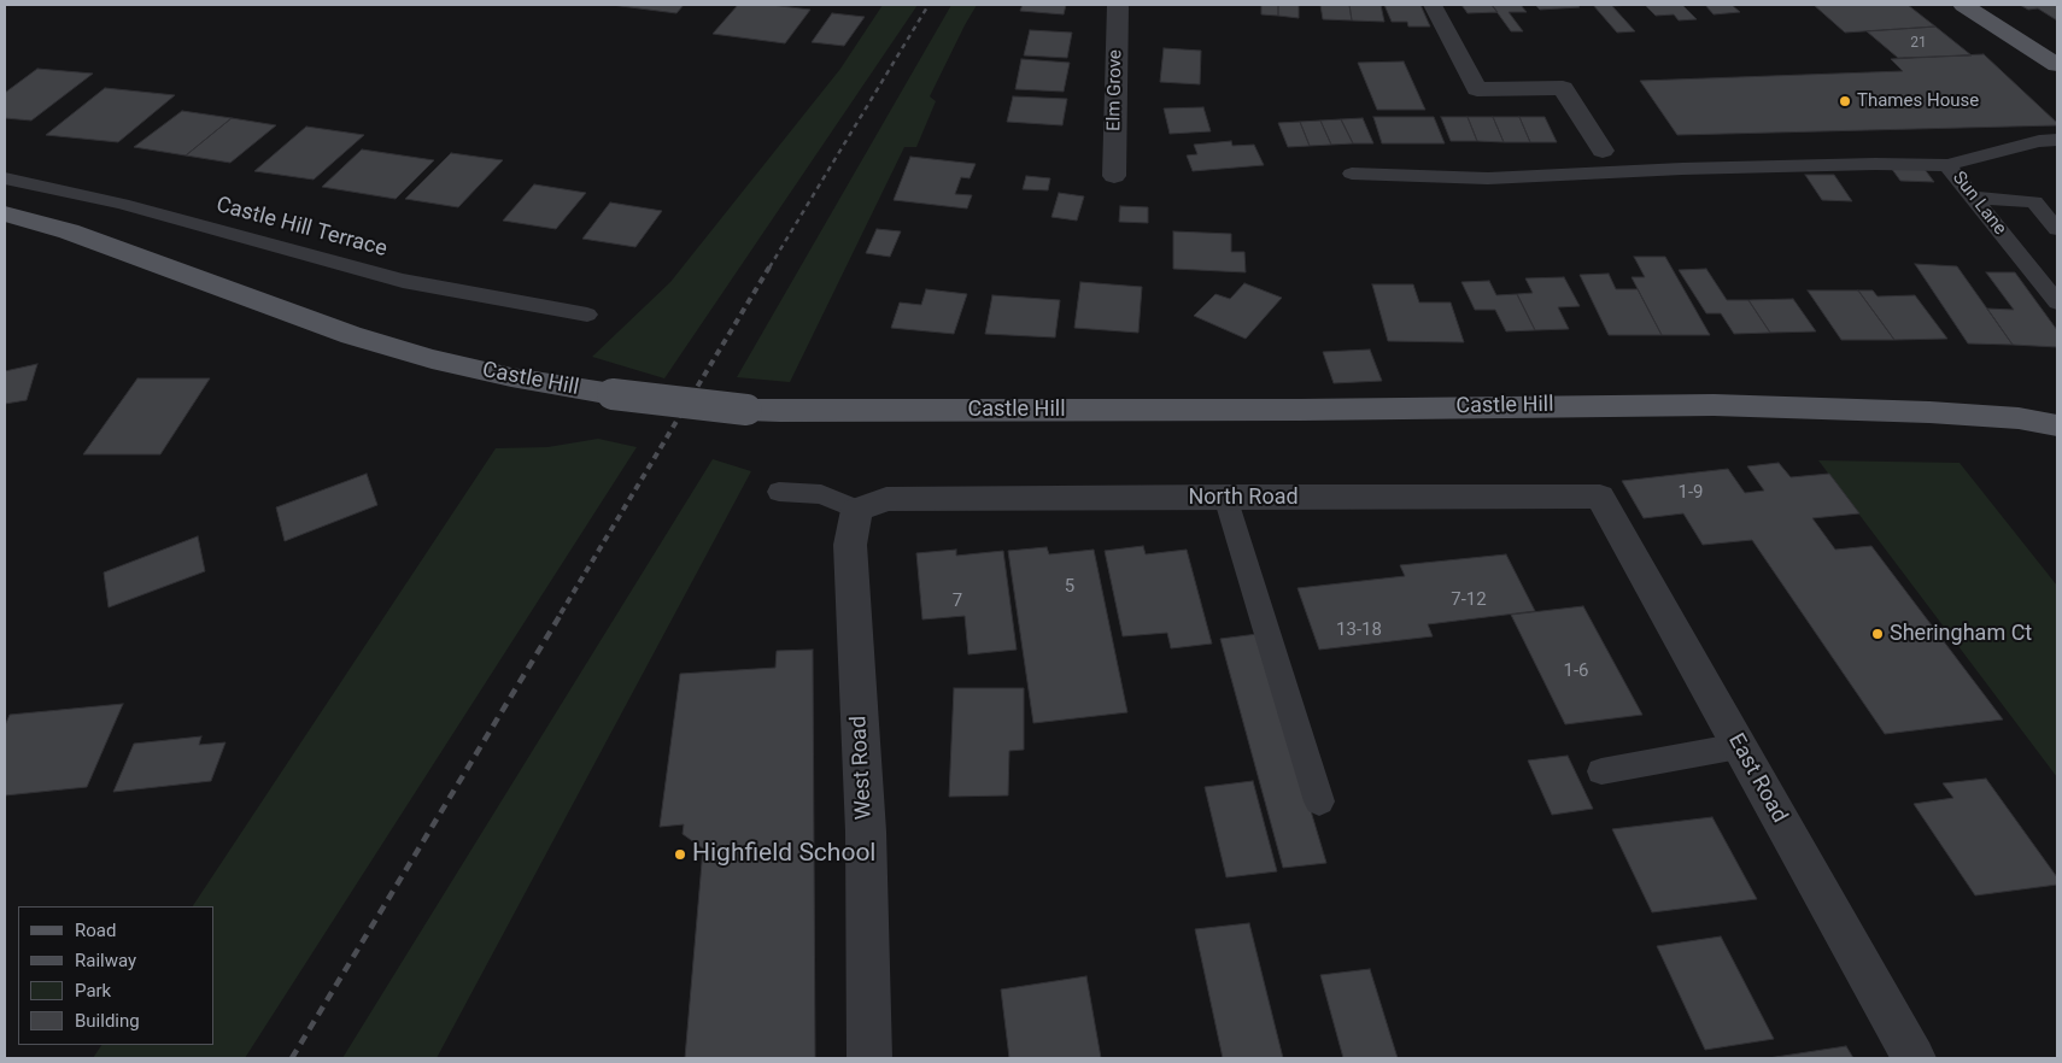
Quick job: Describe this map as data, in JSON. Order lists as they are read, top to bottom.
{
  "streets": {
    "main road": ["Castle Hill"],
    "street": [
      "Elm Grove",
      "North Road",
      "West Road",
      "East Road"
    ],
    "lane": ["Sun Lane", "Castle Hill Terrace"]
  },
  "crossings": [
    ["North Road", "West Road"],
    ["North Road", "East Road"]
  ],
  "places": ["Thames House", "Sheringham Ct", "Highfield School"],
  "house_numbers": [
    "21",
    "1-9",
    "5",
    "7-12",
    "7",
    "13-18",
    "1-6"
  ],
  "legend": [
    "Road",
    "Railway",
    "Park",
    "Building"
  ]
}
